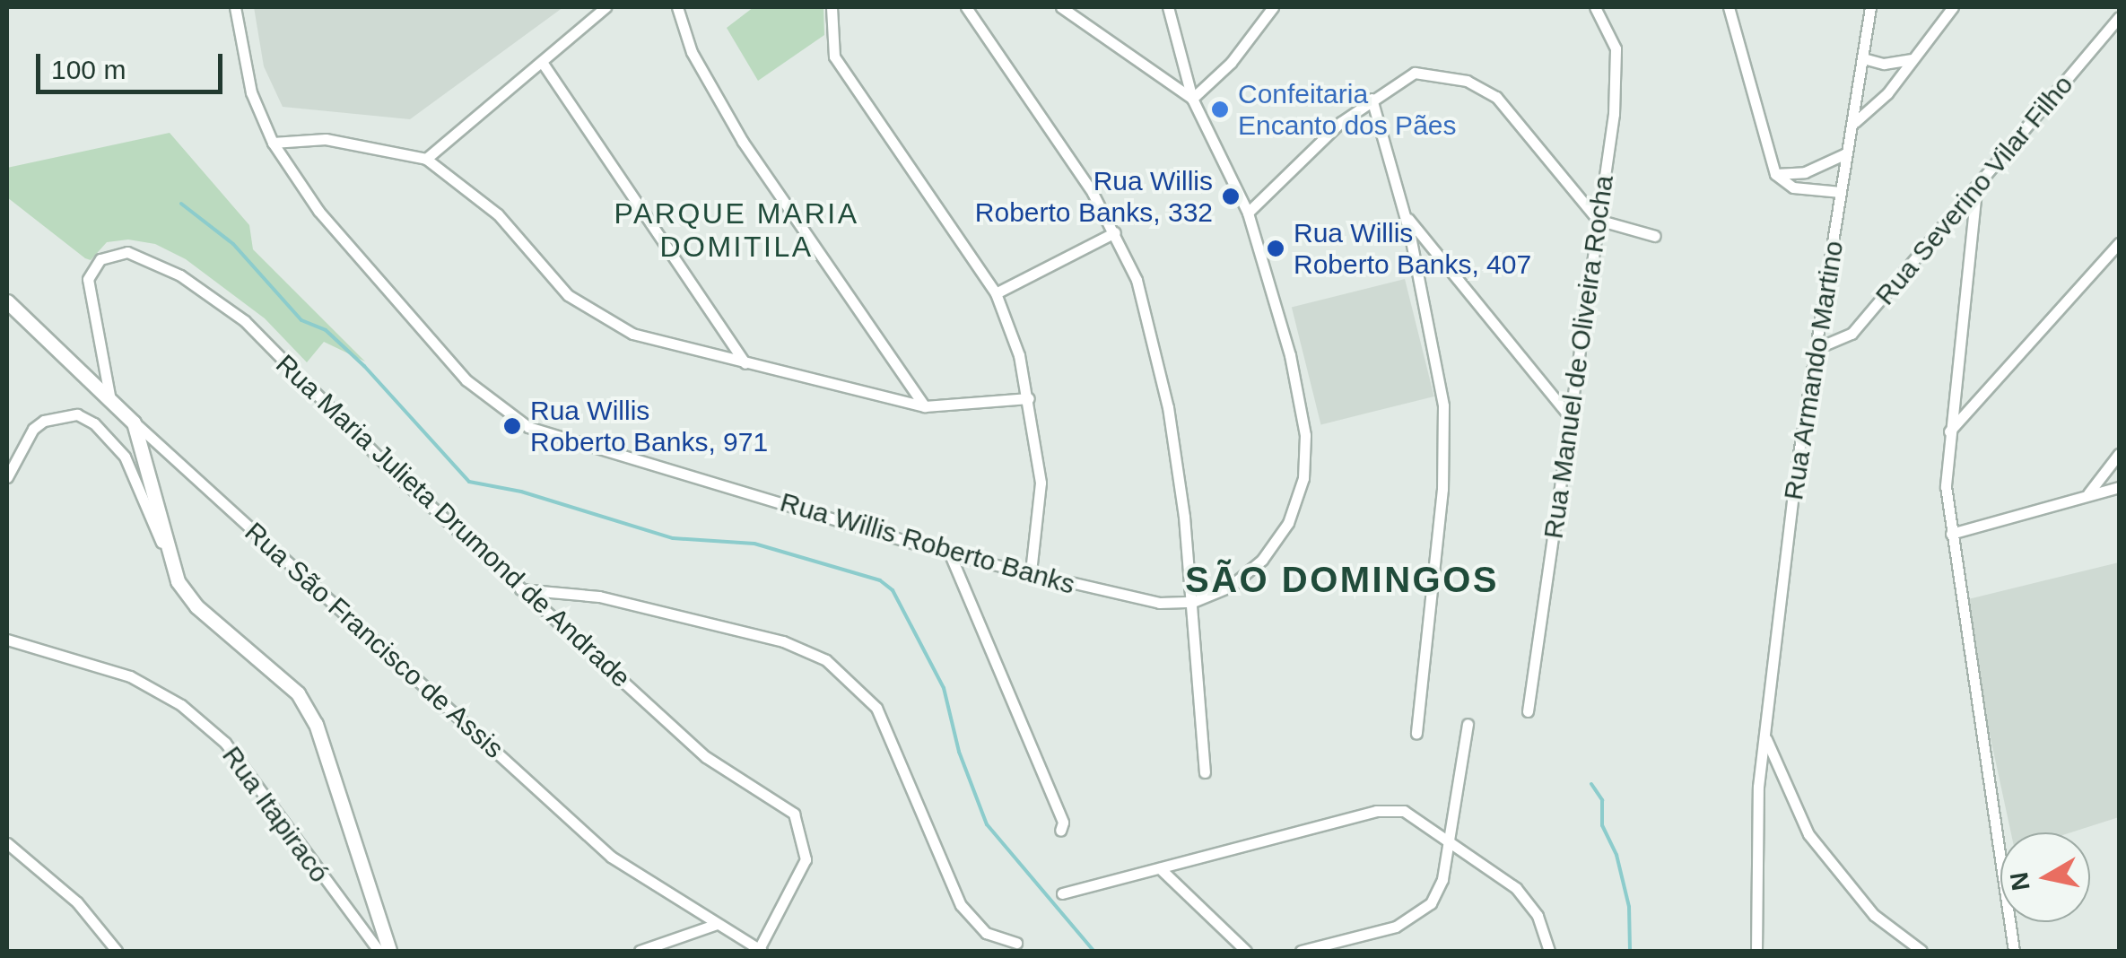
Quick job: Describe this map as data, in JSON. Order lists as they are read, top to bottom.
{
  "streets": {
    "street": [
      "Rua Severino Vilar Filho",
      "Rua Manuel de Oliveira Rocha",
      "Rua Armando Martino",
      "Rua Maria Julieta Drumond de Andrade",
      "Rua Willis Roberto Banks",
      "Rua São Francisco de Assis",
      "Rua Itapiracó"
    ]
  },
  "crossings": [
    ["Rua Severino Vilar Filho", "Rua Armando Martino"],
    ["Rua Maria Julieta Drumond de Andrade", "Rua São Francisco de Assis"]
  ],
  "districts": ["PARQUE MARIA DOMITILA", "SÃO DOMINGOS"],
  "places": [
    "Confeitaria Encanto dos Pães",
    "Rua Willis Roberto Banks, 332",
    "Rua Willis Roberto Banks, 407",
    "Rua Willis Roberto Banks, 971"
  ],
  "scale_bar": "100 m",
  "north": "left"
}
